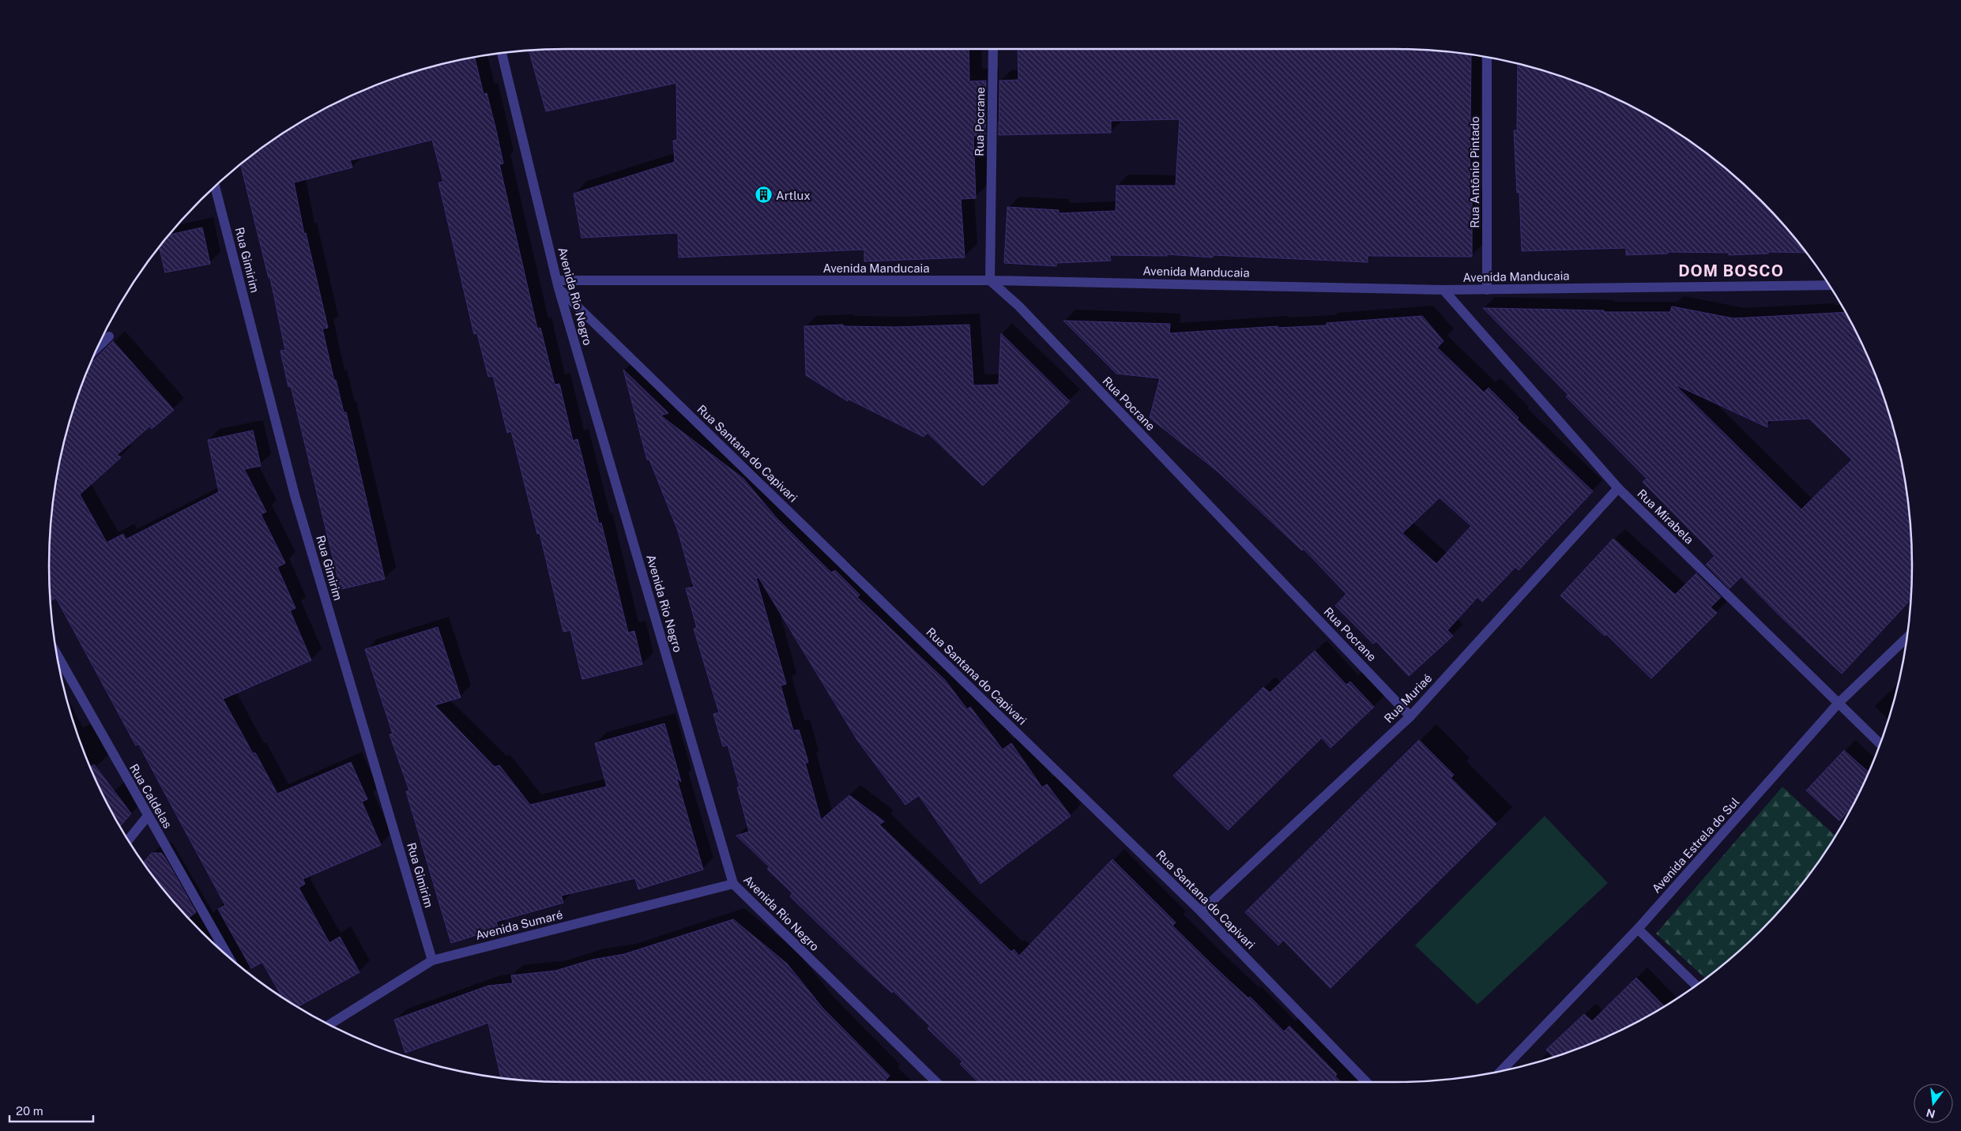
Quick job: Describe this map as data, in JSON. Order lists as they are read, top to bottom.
{
  "streets": {
    "street": [
      "Rua Pocrane",
      "Rua Antônio Pintado",
      "Rua Gimirim",
      "Avenida Manducaia",
      "Avenida Rio Negro",
      "Rua Santana do Capivari",
      "Rua Mirabela",
      "Rua Muriaé",
      "Rua Caldelas",
      "Avenida Estrela do Sul",
      "Avenida Sumaré"
    ]
  },
  "crossings": [
    ["Rua Pocrane", "Avenida Manducaia"],
    ["Rua Pocrane", "Rua Muriaé"],
    ["Rua Antônio Pintado", "Avenida Manducaia"],
    ["Rua Gimirim", "Avenida Sumaré"],
    ["Avenida Manducaia", "Avenida Rio Negro"],
    ["Avenida Manducaia", "Rua Santana do Capivari"],
    ["Avenida Manducaia", "Rua Mirabela"],
    ["Avenida Rio Negro", "Rua Santana do Capivari"],
    ["Avenida Rio Negro", "Avenida Sumaré"],
    ["Rua Santana do Capivari", "Rua Muriaé"],
    ["Rua Mirabela", "Rua Muriaé"],
    ["Rua Mirabela", "Avenida Estrela do Sul"]
  ],
  "districts": ["DOM BOSCO"],
  "places": {
    "building": ["Artlux"]
  },
  "scale_bar": "20 m",
  "north": "bottom"
}
